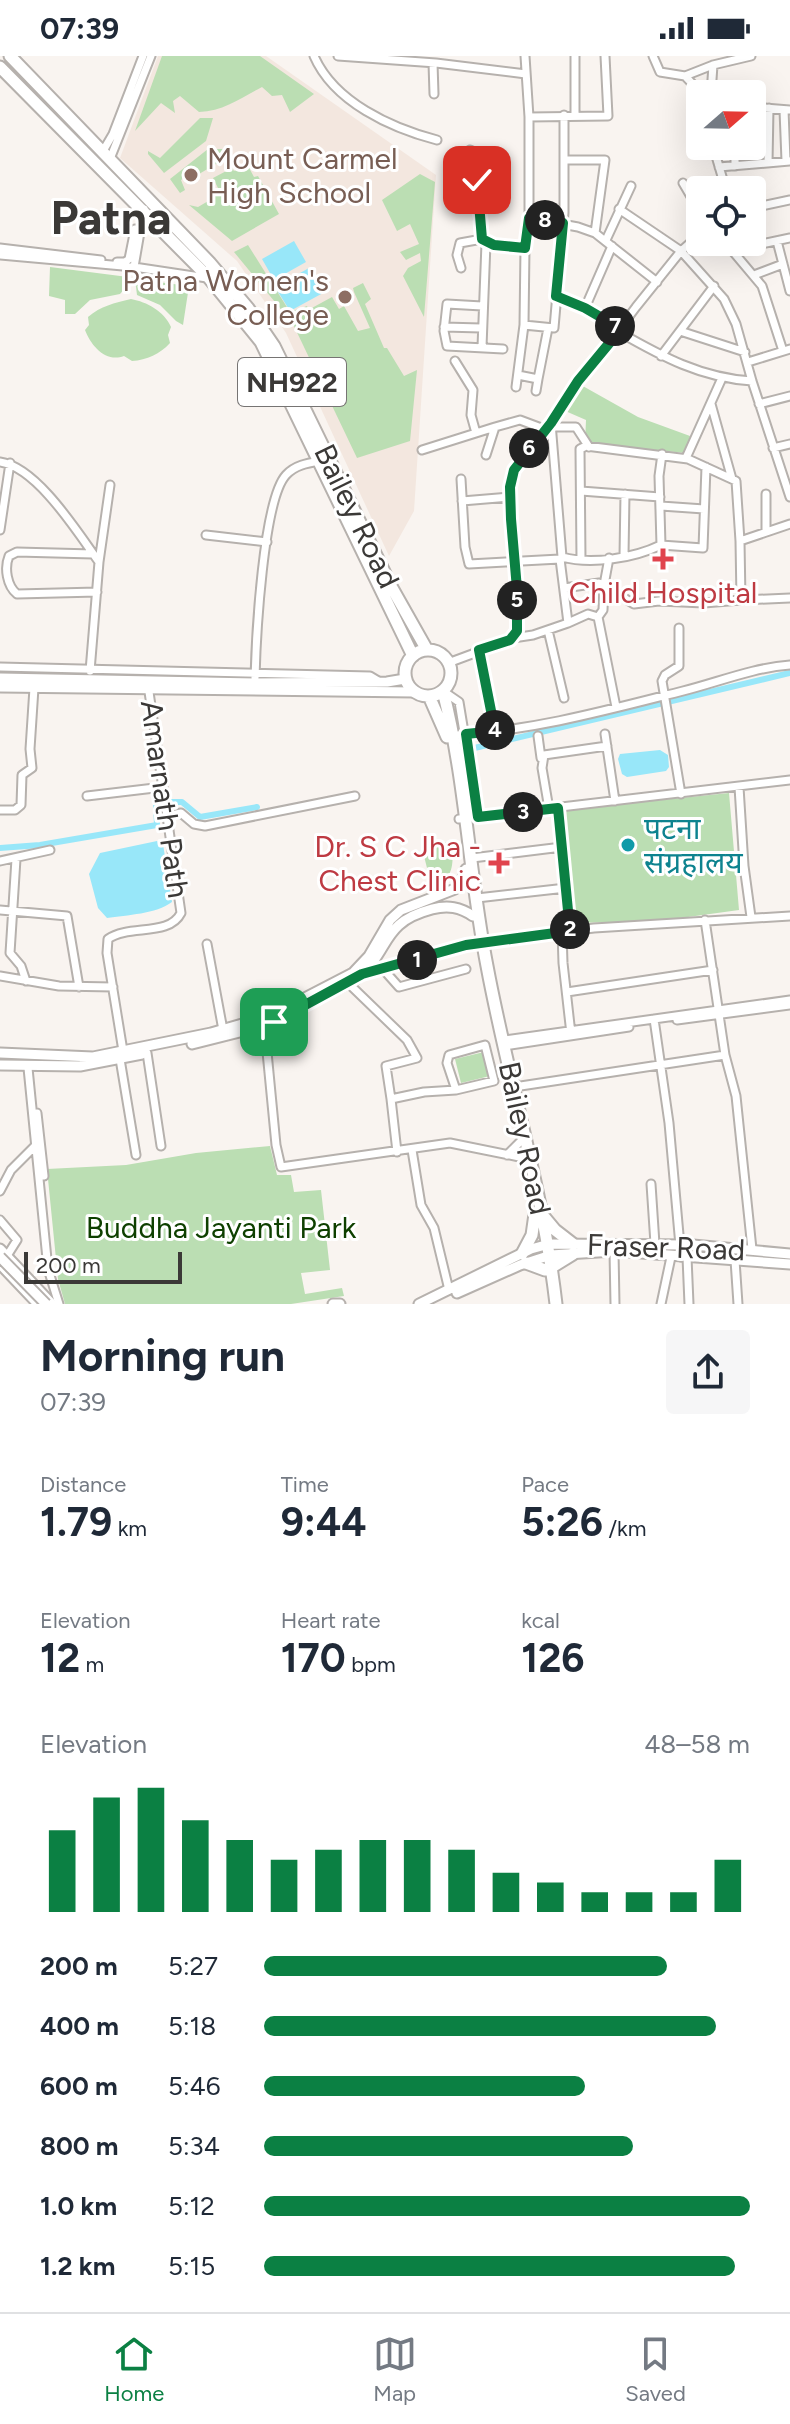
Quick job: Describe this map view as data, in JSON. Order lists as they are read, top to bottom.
{
  "streets": {
    "highway": ["NH922", "Bailey Road"],
    "main road": ["Fraser Road"],
    "street": ["Amarnath Path"]
  },
  "crossings": [
    ["NH922", "Bailey Road"],
    ["Bailey Road", "Fraser Road"]
  ],
  "districts": ["Patna"],
  "parks": ["Buddha Jayanti Park"],
  "places": {
    "other": ["Mount Carmel High School", "Patna Women's College", "पटना संग्रहालय"],
    "health": ["Child Hospital", "Dr. S C Jha - Chest Clinic"]
  },
  "scale_bar": "200 m",
  "north": "right",
  "page": {
    "status": "07:39",
    "pins": [
      "8",
      "7",
      "6",
      "5",
      "4",
      "3",
      "2",
      "1"
    ],
    "scale": "200 m",
    "heading": ["Morning run", "07:39"],
    "stats": [
      ["Distance", "1.79 km"],
      ["Time", "9:44"],
      ["Pace", "5:26 /km"],
      ["Elevation", "12 m"],
      ["Heart rate", "170 bpm"],
      ["kcal", "126"]
    ],
    "chart": ["Elevation", "48–58 m"],
    "list": [
      {
        "name": "200 m",
        "note": "5:27"
      },
      {
        "name": "400 m",
        "note": "5:18"
      },
      {
        "name": "600 m",
        "note": "5:46"
      },
      {
        "name": "800 m",
        "note": "5:34"
      },
      {
        "name": "1.0 km",
        "note": "5:12"
      },
      {
        "name": "1.2 km",
        "note": "5:15"
      }
    ],
    "tabs": ["Home", "Map", "Saved"]
  }
}
